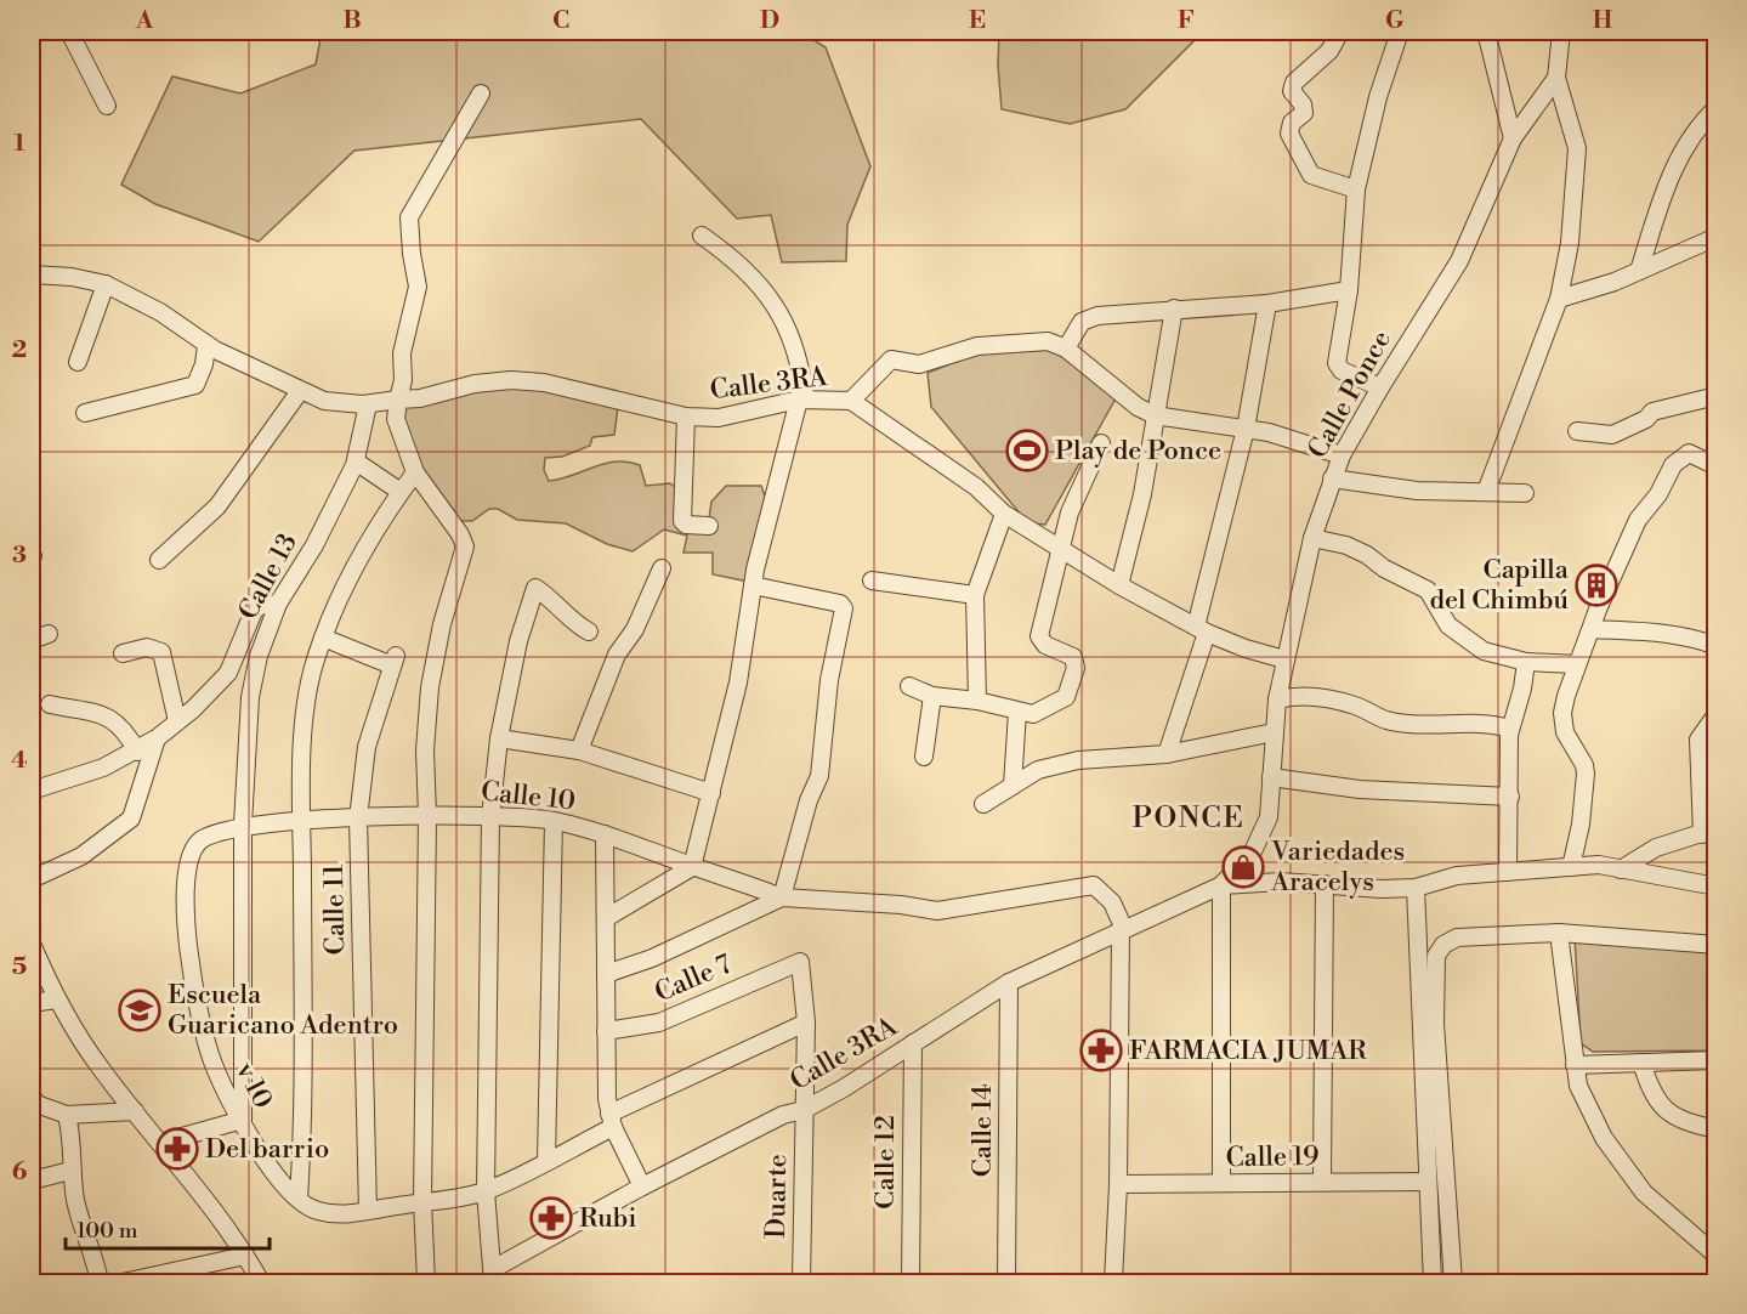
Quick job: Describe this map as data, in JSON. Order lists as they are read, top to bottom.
{
  "streets": {
    "street": [
      "Calle 3RA",
      "Calle Ponce",
      "Calle 13",
      "Calle 10",
      "Calle 11",
      "Calle 7",
      "v 10",
      "Calle 14",
      "Calle 19",
      "Calle 12",
      "Duarte"
    ]
  },
  "crossings": [
    ["Calle 3RA", "Calle Ponce"],
    ["Calle 3RA", "Calle 13"],
    ["Calle 3RA", "Calle 14"],
    ["Calle 3RA", "Calle 12"],
    ["Calle 3RA", "Duarte"],
    ["Calle 13", "v 10"],
    ["Calle 10", "Calle 11"],
    ["Calle 10", "v 10"],
    ["Calle 11", "v 10"],
    ["Calle 7", "Duarte"],
    ["v 10", "Duarte"]
  ],
  "districts": ["PONCE"],
  "places": {
    "sports": ["Play de Ponce"],
    "building": ["Capilla del Chimbú"],
    "shop": ["Variedades Aracelys"],
    "school or university": ["Escuela Guaricano Adentro"],
    "pharmacy": ["FARMACIA JUMAR", "Del barrio", "Rubi"]
  },
  "scale_bar": "100 m",
  "grid": {
    "columns": [
      "A",
      "B",
      "C",
      "D",
      "E",
      "F",
      "G",
      "H"
    ],
    "rows": [
      "1",
      "2",
      "3",
      "4",
      "5",
      "6"
    ]
  }
}
